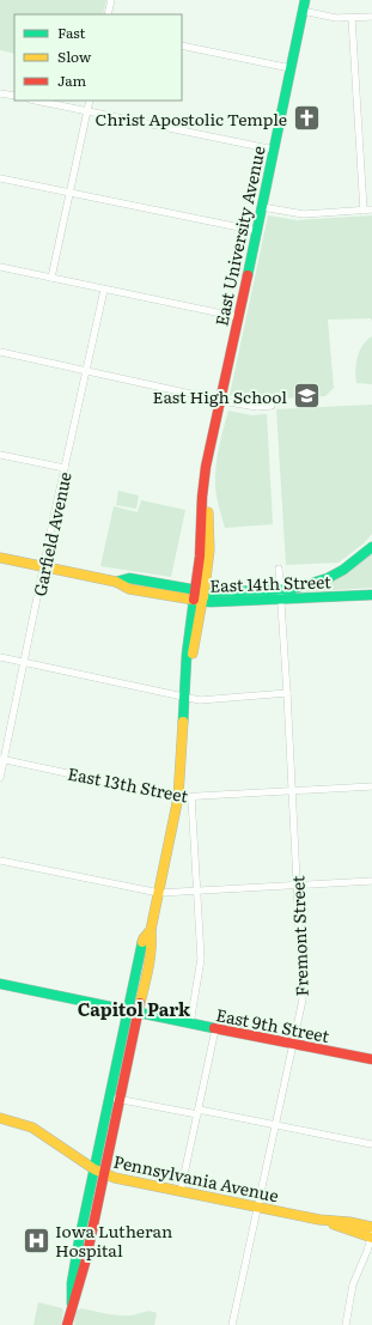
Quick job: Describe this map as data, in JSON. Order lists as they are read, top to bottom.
{
  "streets": {
    "main road": [
      "East University Avenue",
      "East 14th Street",
      "East 9th Street",
      "Pennsylvania Avenue"
    ],
    "street": ["Garfield Avenue", "East 13th Street", "Fremont Street"]
  },
  "crossings": [
    ["East University Avenue", "East 14th Street"],
    ["East University Avenue", "East 13th Street"],
    ["East University Avenue", "East 9th Street"],
    ["East University Avenue", "Pennsylvania Avenue"],
    ["Garfield Avenue", "East 14th Street"],
    ["Garfield Avenue", "East 13th Street"],
    ["East 14th Street", "Fremont Street"],
    ["East 13th Street", "Fremont Street"],
    ["Fremont Street", "East 9th Street"],
    ["Fremont Street", "Pennsylvania Avenue"]
  ],
  "districts": ["Capitol Park"],
  "places": {
    "church": ["Christ Apostolic Temple"],
    "school or university": ["East High School"],
    "hospital": ["Iowa Lutheran Hospital"]
  },
  "legend": ["Fast", "Slow", "Jam"]
}
